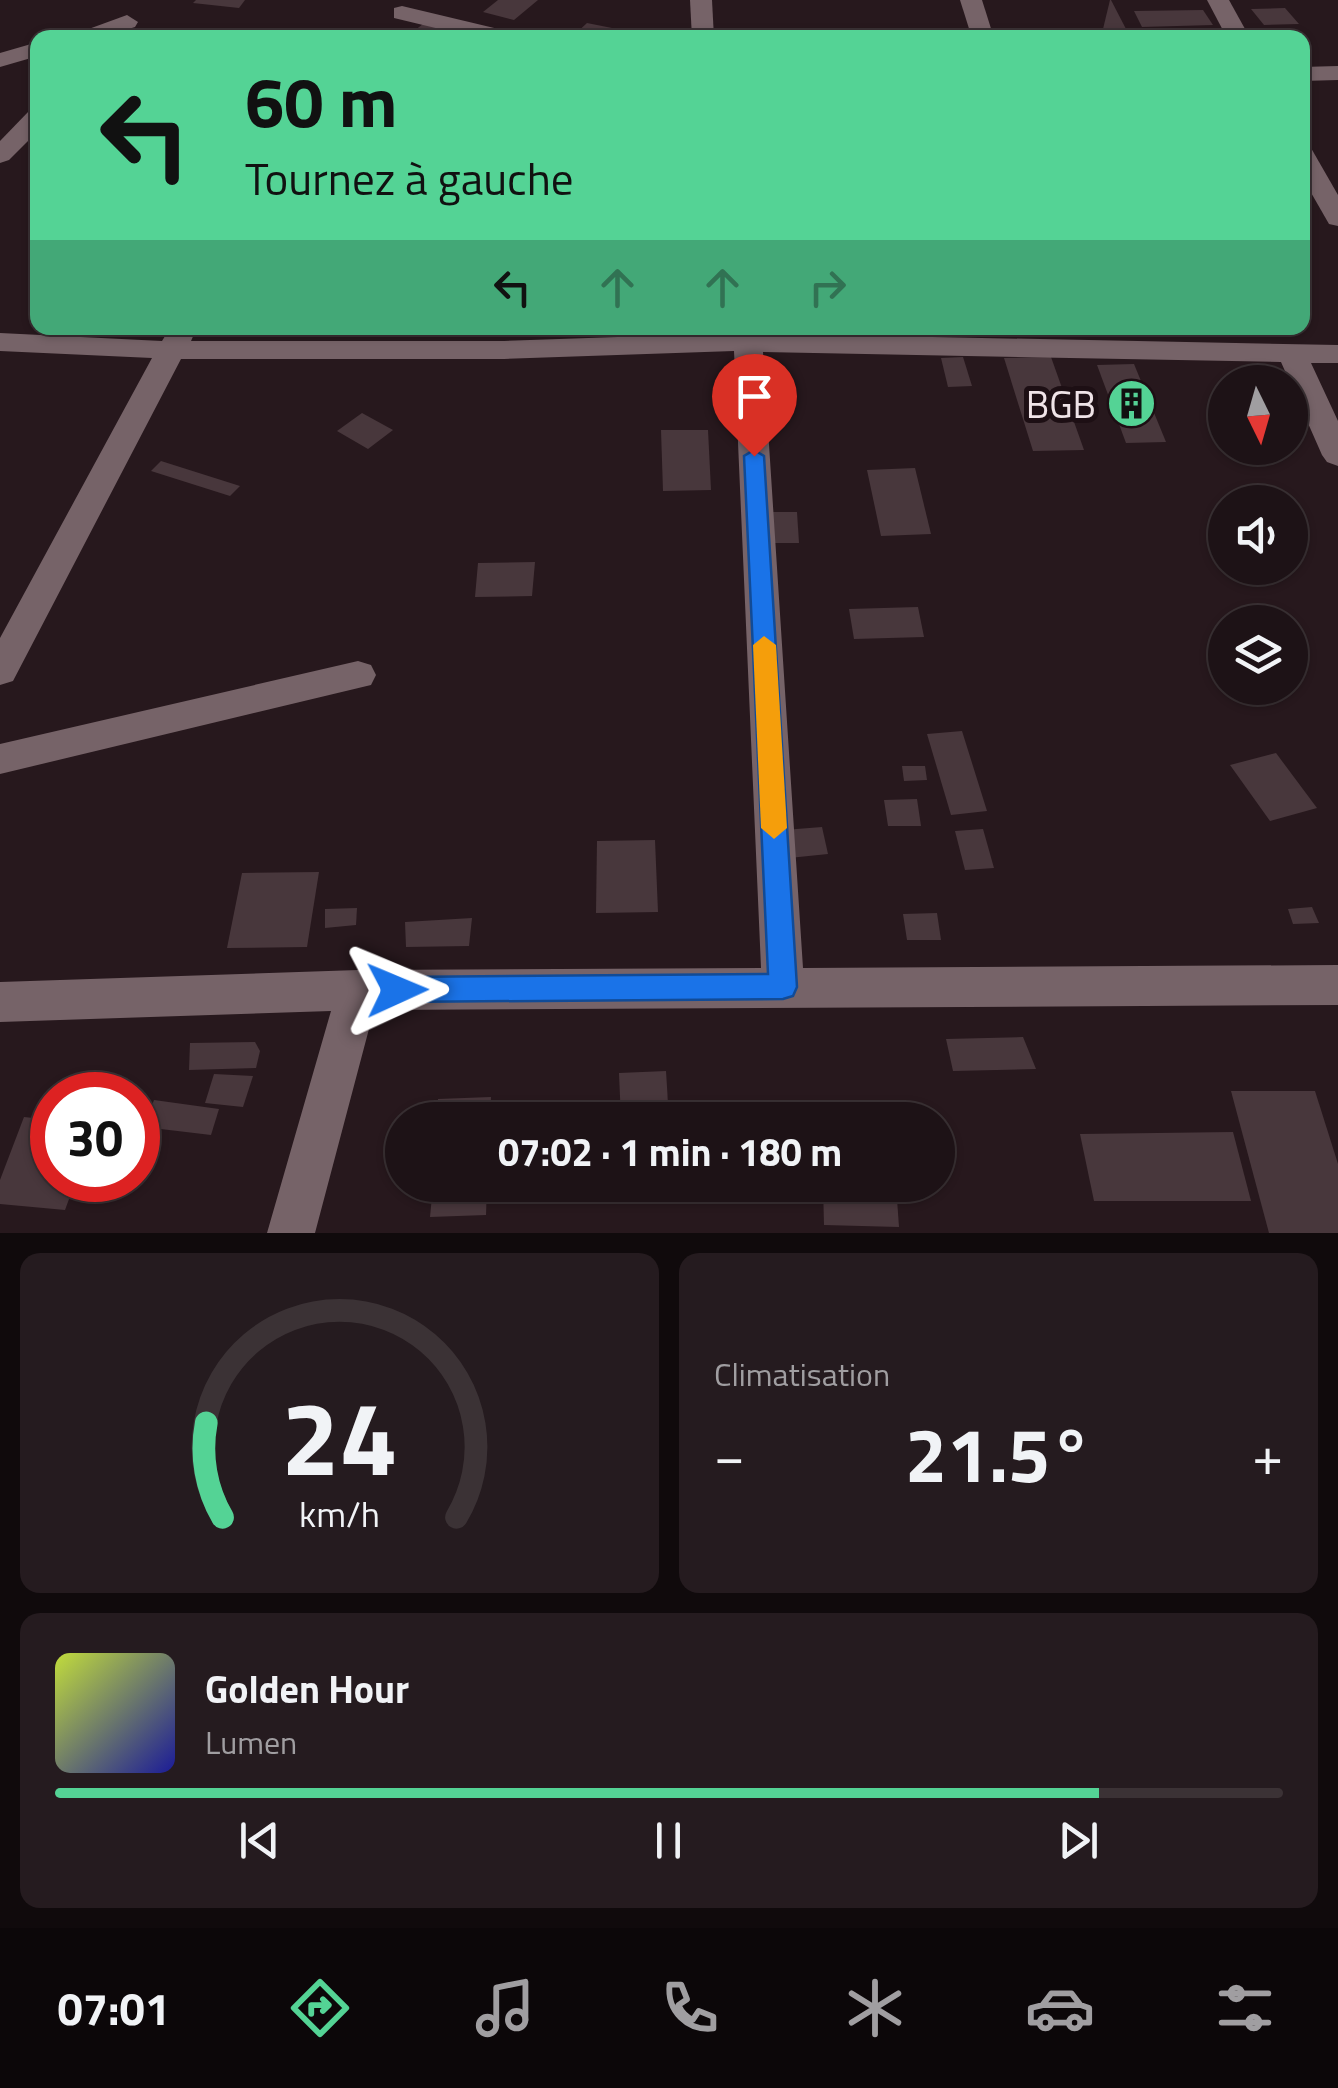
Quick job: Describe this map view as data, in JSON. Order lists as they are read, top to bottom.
{
  "places": {
    "building": ["BGB"]
  },
  "north": "bottom",
  "page": {
    "turn": ["60 m", "Tournez à gauche"],
    "limit": "30",
    "trip": "07:02 · 1 min · 180 m",
    "tile": "Climatisation",
    "heat": ["−", "21.5°", "+"],
    "song": ["Golden Hour", "Lumen"],
    "tabs": "07:01",
    "gauge": ["24", "km/h"]
  }
}
